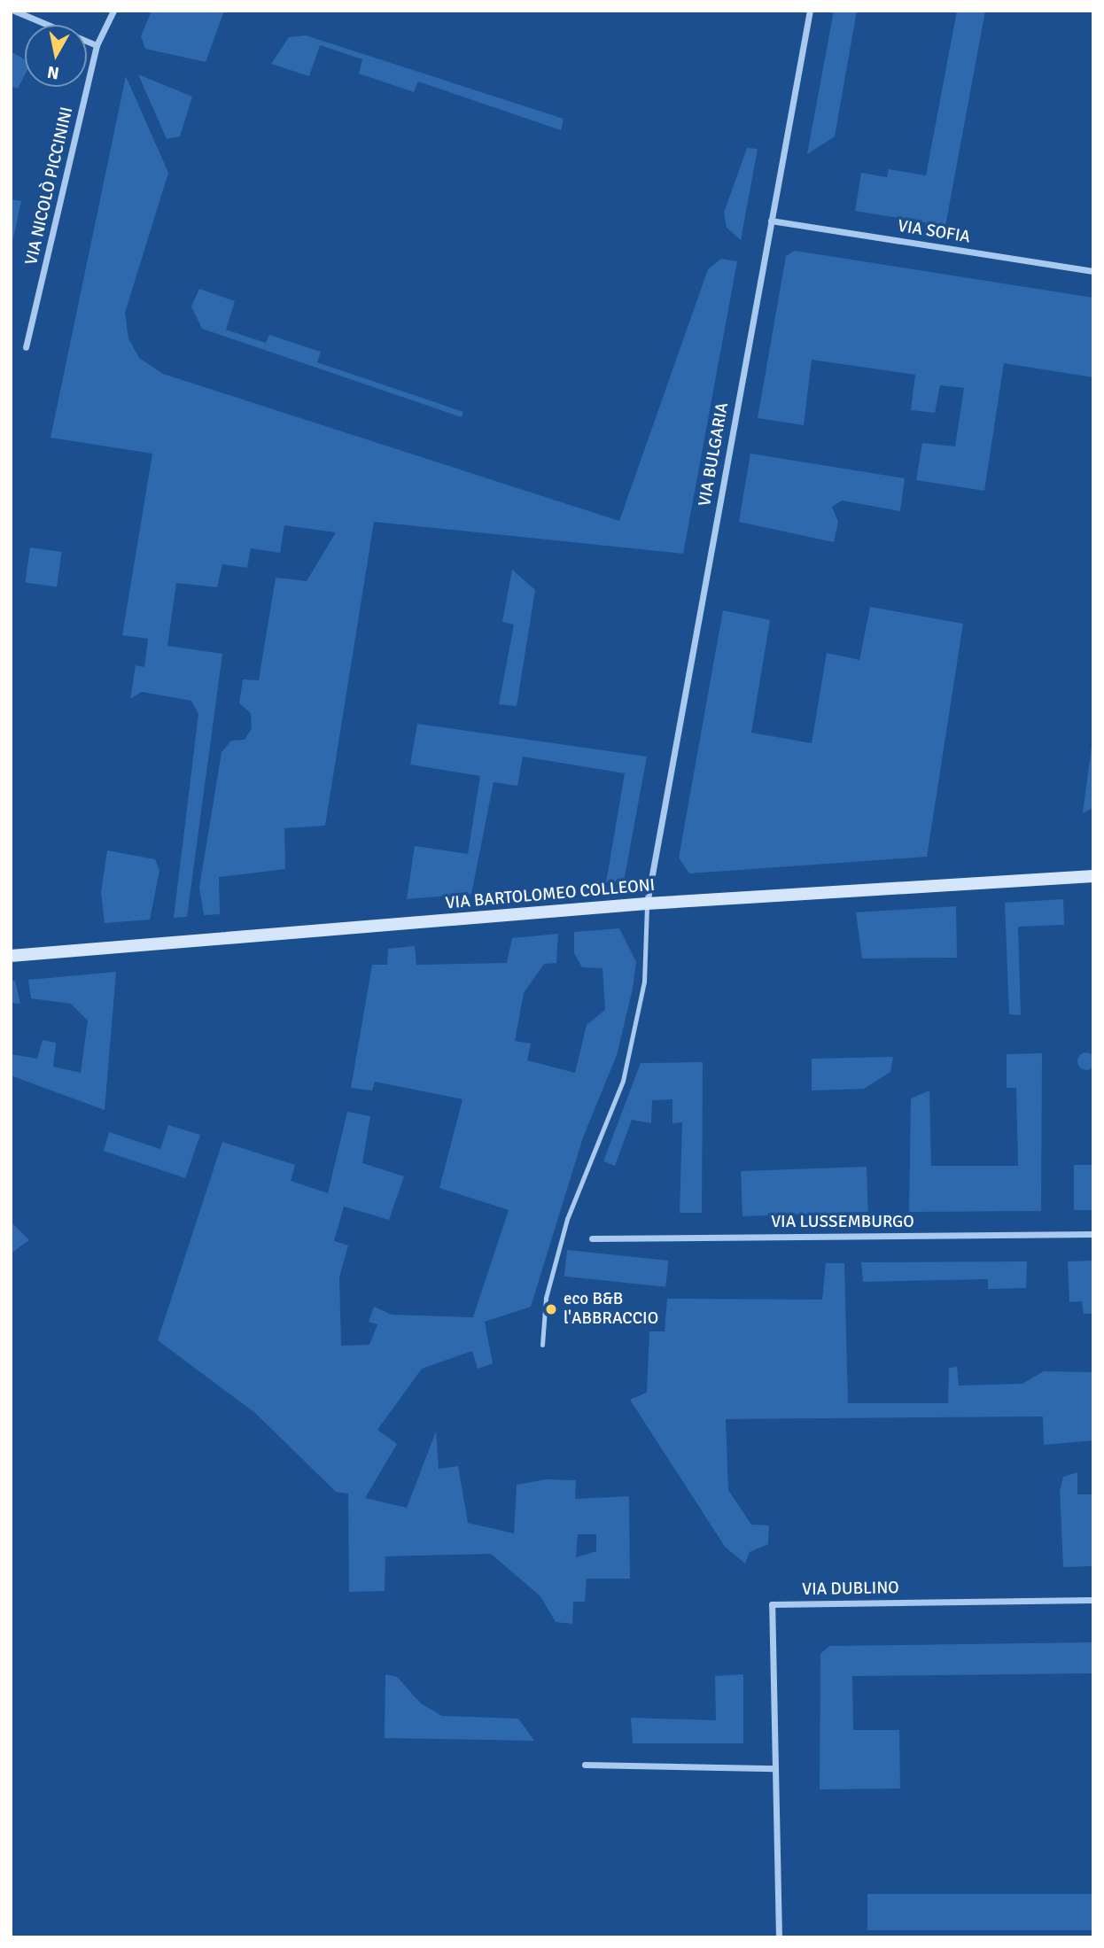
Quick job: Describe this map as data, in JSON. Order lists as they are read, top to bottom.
{
  "streets": {
    "main road": ["VIA BARTOLOMEO COLLEONI"],
    "street": [
      "VIA NICOLÒ PICCININI",
      "VIA SOFIA",
      "VIA BULGARIA",
      "VIA LUSSEMBURGO",
      "VIA DUBLINO"
    ]
  },
  "crossings": [
    ["VIA SOFIA", "VIA BULGARIA"],
    ["VIA BULGARIA", "VIA BARTOLOMEO COLLEONI"]
  ],
  "places": ["eco B&B l'ABBRACCIO"],
  "north": "bottom"
}
